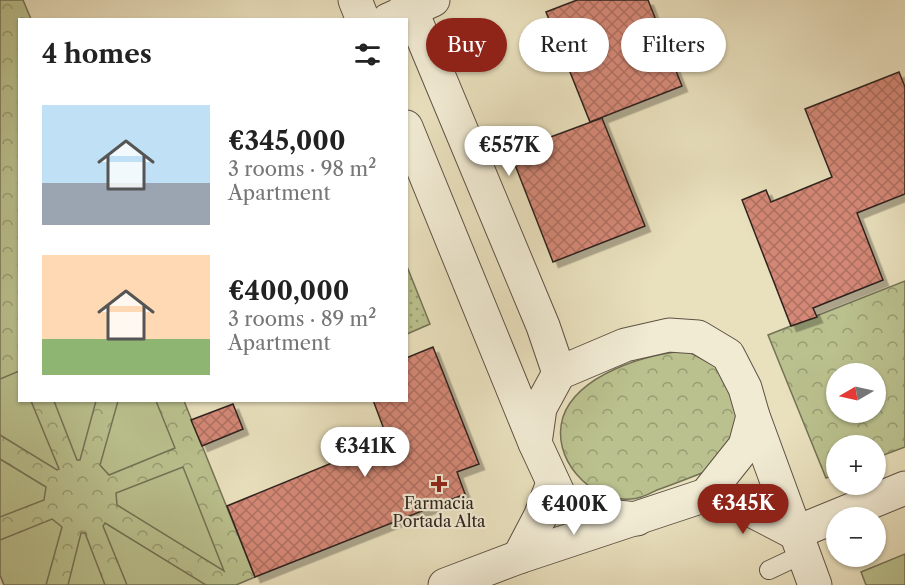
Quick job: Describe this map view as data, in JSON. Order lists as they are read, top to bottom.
{
  "places": {
    "health": ["Farmacia Portada Alta"]
  },
  "north": "left",
  "page": {
    "chip": ["Buy", "Rent", "Filters"],
    "heading": "4 homes",
    "list": [
      {
        "name": "€345,000",
        "note": "3 rooms · 98 m² · Apartment"
      },
      {
        "name": "€400,000",
        "note": "3 rooms · 89 m² · Apartment"
      }
    ],
    "price": [
      "€557K",
      "€341K",
      "€345K",
      "€400K"
    ],
    "map_buttons": ["+", "−"]
  }
}
